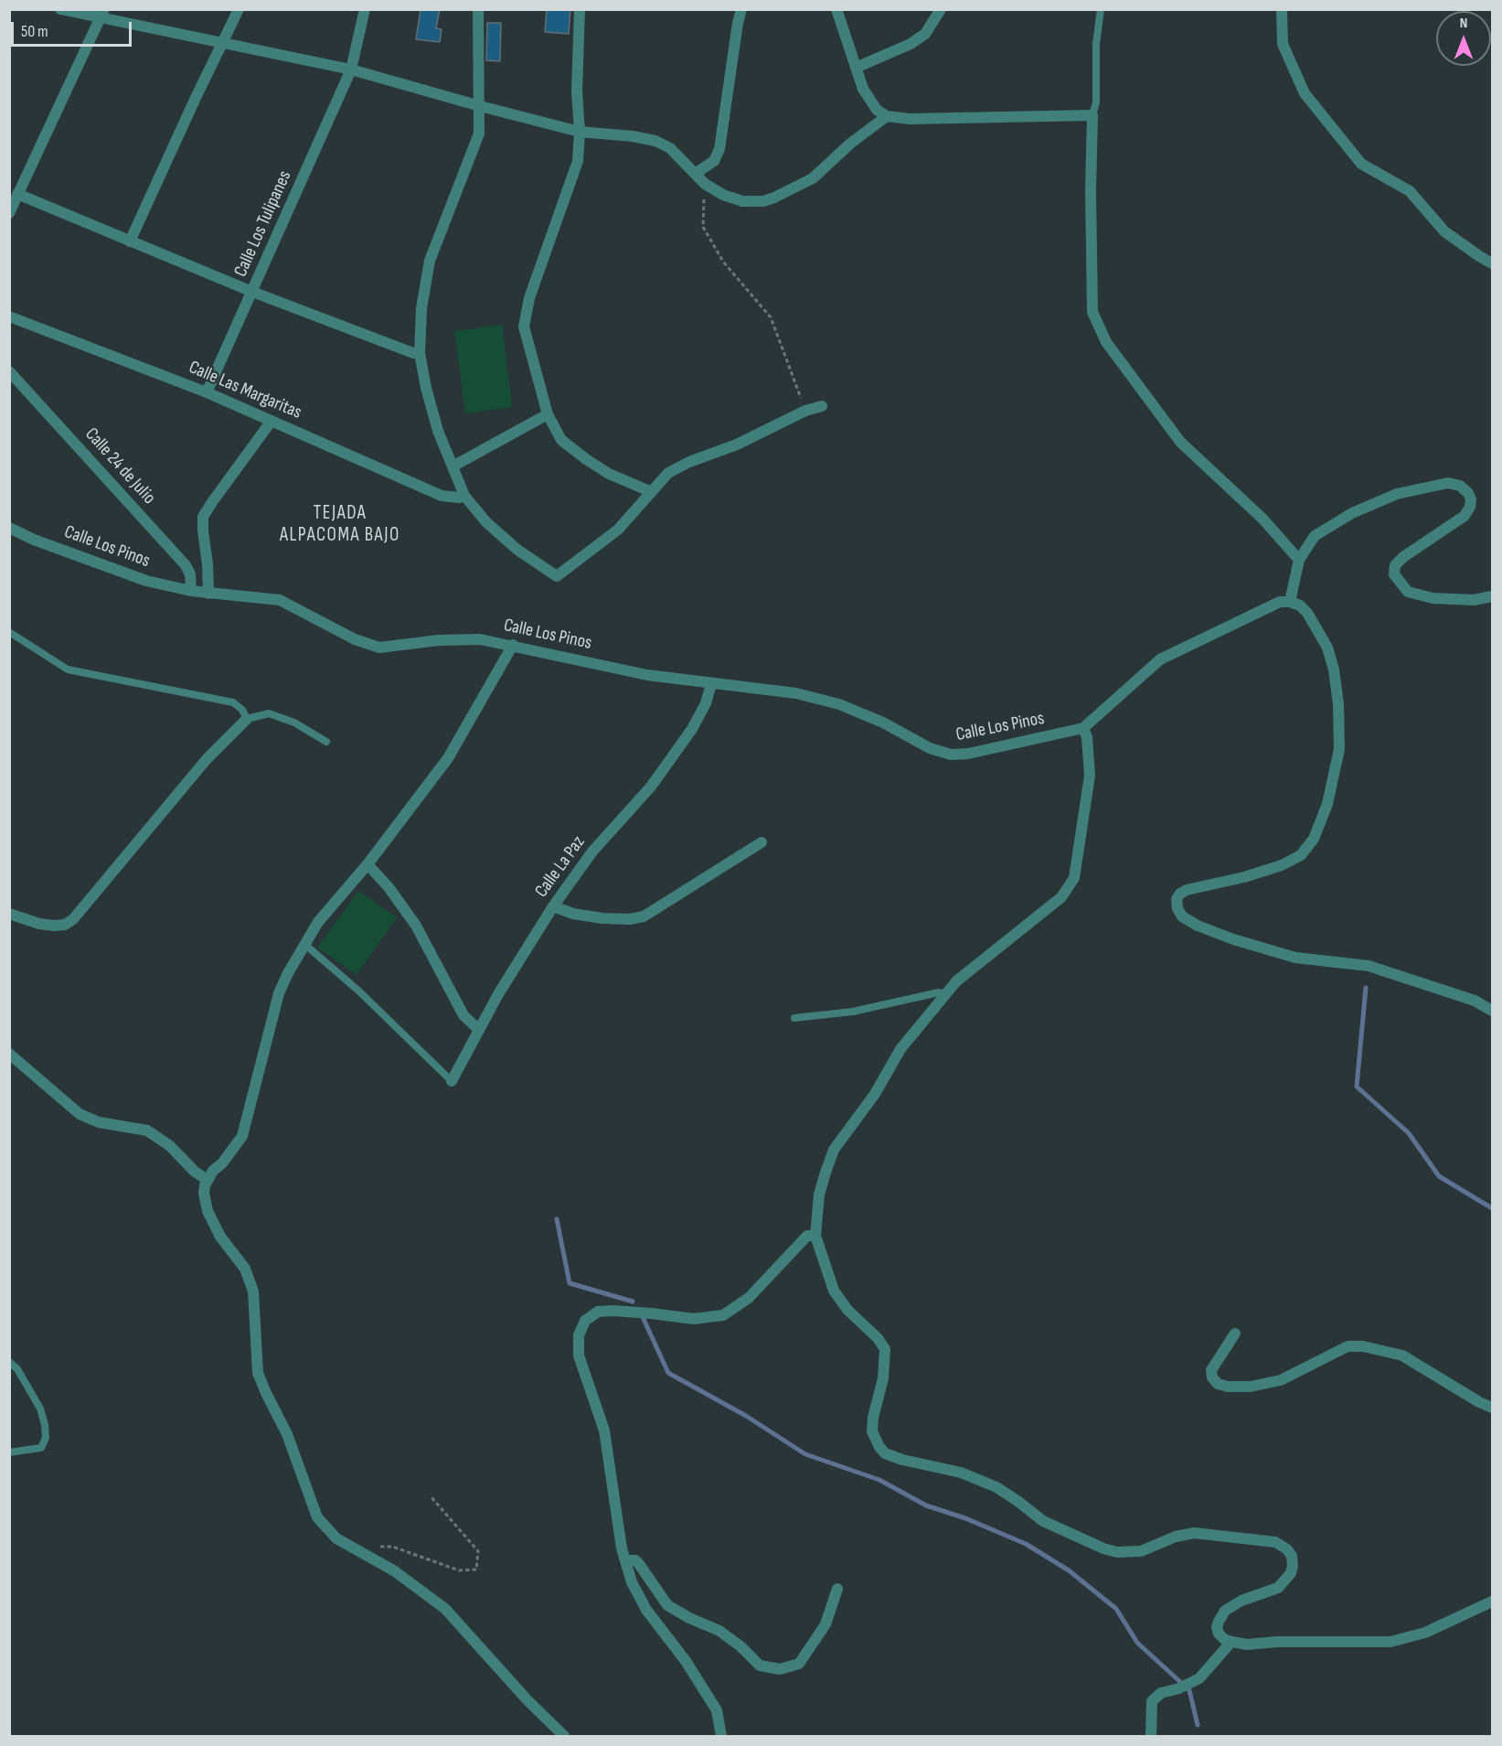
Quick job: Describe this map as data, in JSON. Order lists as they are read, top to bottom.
{
  "streets": {
    "street": [
      "Calle Los Tulipanes",
      "Calle Las Margaritas",
      "Calle 24 de Julio",
      "Calle Los Pinos",
      "Calle La Paz"
    ]
  },
  "crossings": [
    ["Calle Los Tulipanes", "Calle Las Margaritas"],
    ["Calle 24 de Julio", "Calle Los Pinos"],
    ["Calle Los Pinos", "Calle La Paz"]
  ],
  "districts": ["TEJADA ALPACOMA BAJO"],
  "scale_bar": "50 m",
  "north": "top"
}
